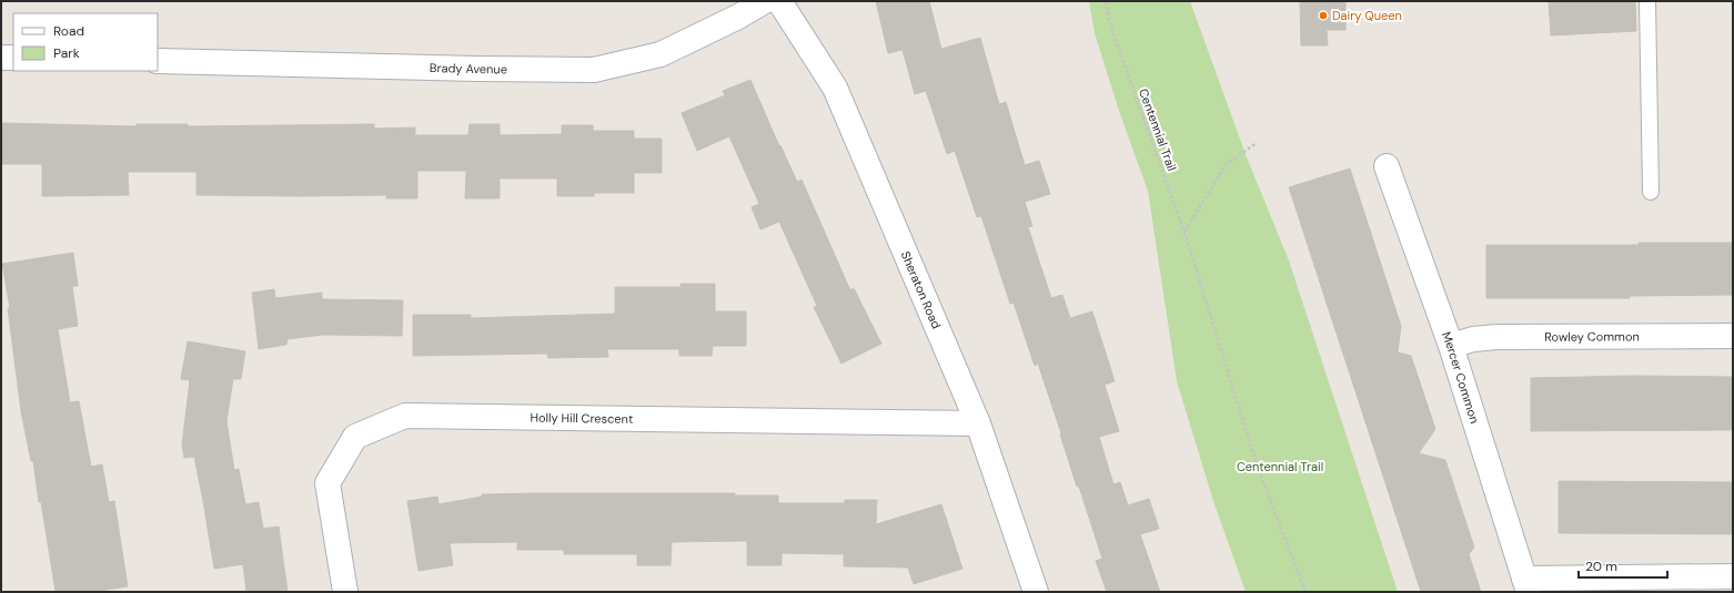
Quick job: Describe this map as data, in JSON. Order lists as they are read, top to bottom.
{
  "streets": {
    "street": [
      "Brady Avenue",
      "Sheraton Road",
      "Rowley Common",
      "Mercer Common",
      "Holly Hill Crescent"
    ],
    "path": ["Centennial Trail"]
  },
  "crossings": [
    ["Sheraton Road", "Holly Hill Crescent"],
    ["Rowley Common", "Mercer Common"]
  ],
  "parks": ["Centennial Trail"],
  "places": ["Dairy Queen"],
  "legend": ["Road", "Park"],
  "scale_bar": "20 m"
}
